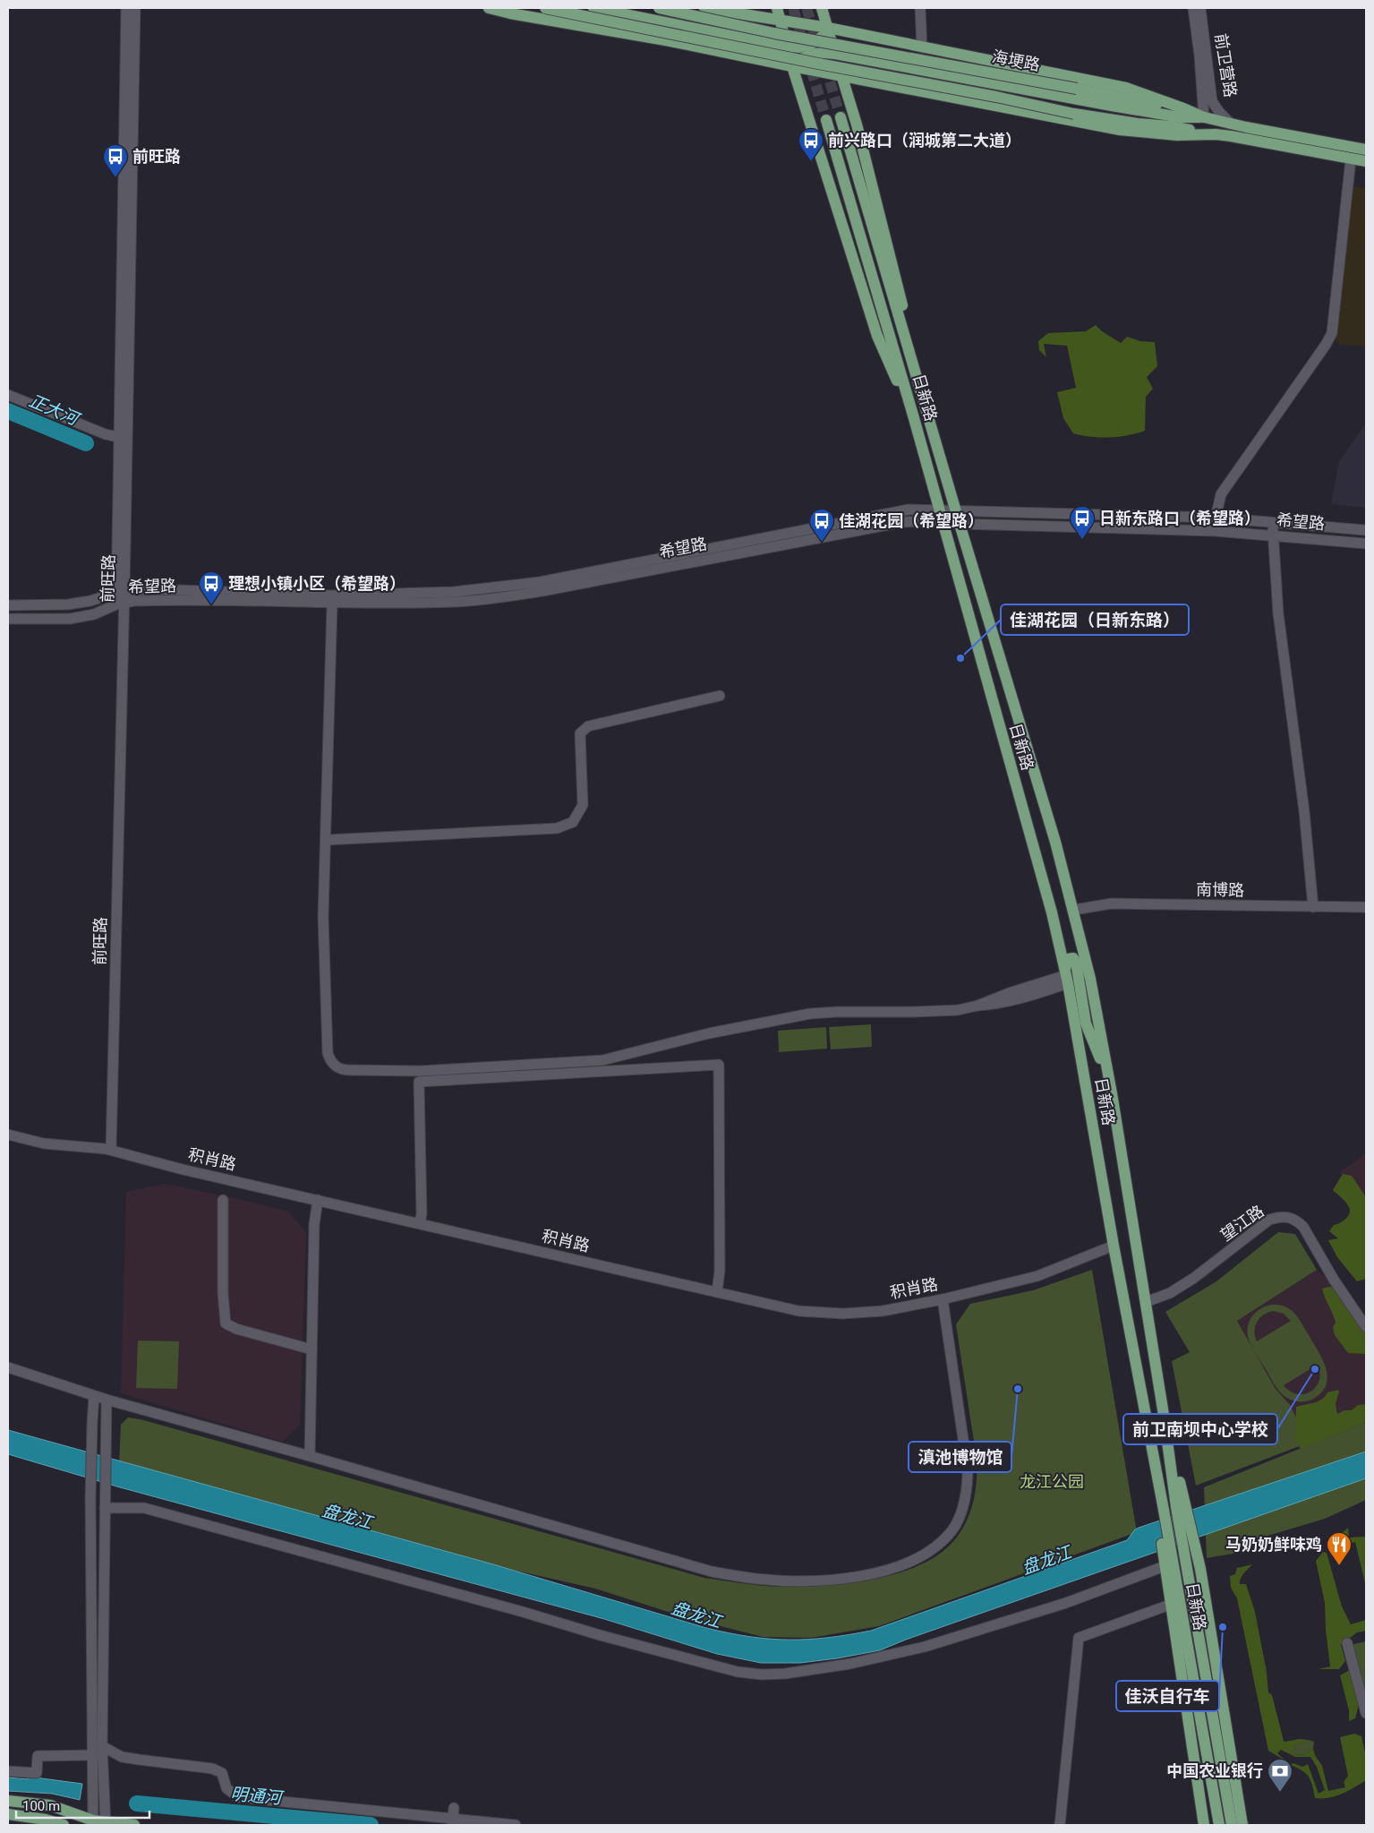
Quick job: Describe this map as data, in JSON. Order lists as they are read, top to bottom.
{
  "streets": {
    "main road": ["海埂路", "日新路"],
    "street": [
      "前卫营路",
      "希望路",
      "前旺路",
      "南博路",
      "积肖路",
      "望江路"
    ]
  },
  "crossings": [
    ["海埂路", "前卫营路"],
    ["日新路", "希望路"],
    ["日新路", "南博路"],
    ["日新路", "积肖路"],
    ["日新路", "望江路"],
    ["希望路", "前旺路"],
    ["前旺路", "积肖路"]
  ],
  "water": ["正大河", "盘龙江", "明通河"],
  "parks": ["龙江公园"],
  "places": {
    "bus stop": [
      "前兴路口（润城第二大道）",
      "前旺路",
      "日新东路口（希望路）",
      "佳湖花园（希望路）",
      "理想小镇小区（希望路）"
    ],
    "other": [
      "佳湖花园（日新东路）",
      "前卫南坝中心学校",
      "滇池博物馆",
      "佳沃自行车"
    ],
    "restaurant": ["马奶奶鲜味鸡"],
    "bank": ["中国农业银行"]
  },
  "scale_bar": "100 m"
}
